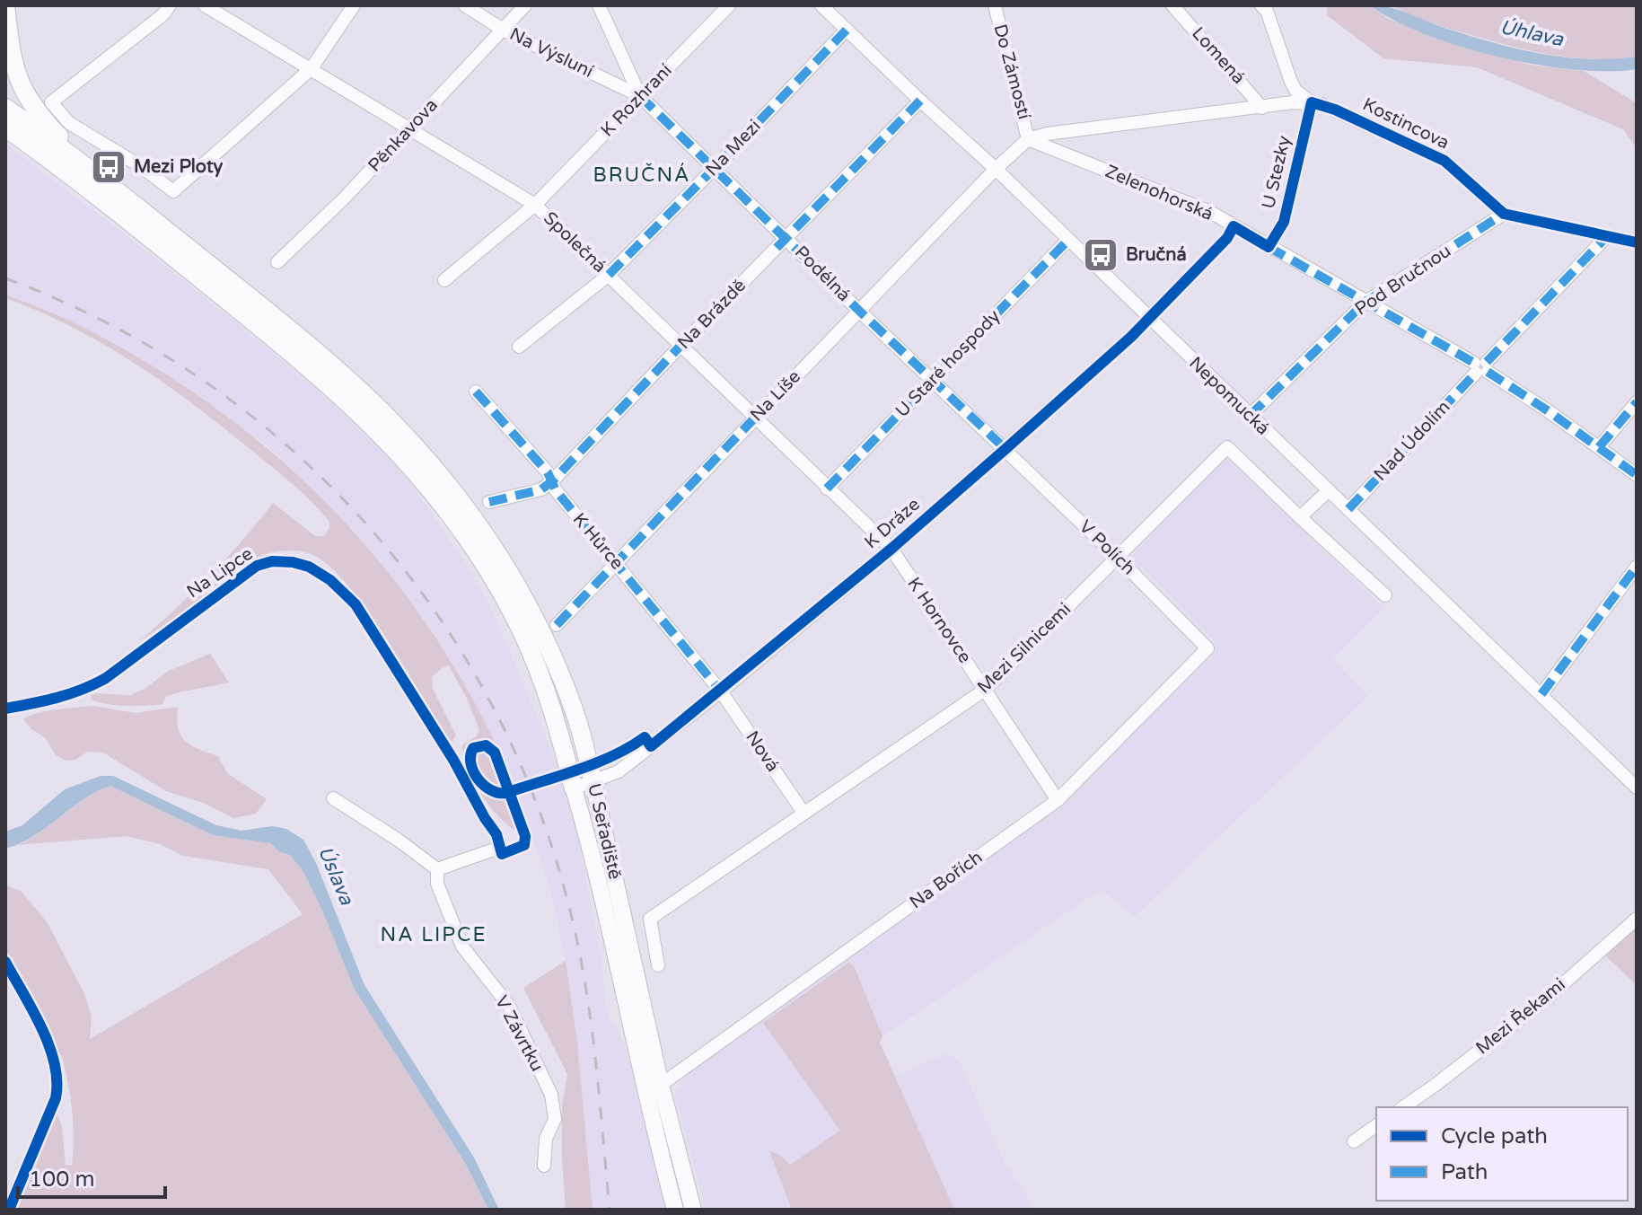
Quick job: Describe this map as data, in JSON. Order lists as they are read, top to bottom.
{
  "streets": {
    "highway": ["U Seřadiště"],
    "street": [
      "Na Výsluní",
      "Lomená",
      "Do Zámostí",
      "K Rozhraní",
      "Kostincova",
      "Pěnkavova",
      "Na Mezi",
      "U Stezky",
      "Zelenohorská",
      "Společná",
      "Podélná",
      "Pod Bručnou",
      "Na Brázdě",
      "U Staré hospody",
      "Na Líše",
      "Nepomucká",
      "Nad Údolím",
      "K Dráze",
      "K Hůrce",
      "V Polích",
      "Na Lipce",
      "K Hornovce",
      "Mezi Silnicemi",
      "Nová",
      "Na Bořích",
      "Mezi Řekami",
      "V Závrtku"
    ]
  },
  "crossings": [
    ["Na Výsluní", "K Rozhraní"],
    ["Na Výsluní", "Pěnkavova"],
    ["Na Výsluní", "Podélná"],
    ["Lomená", "Kostincova"],
    ["Do Zámostí", "Kostincova"],
    ["Do Zámostí", "Zelenohorská"],
    ["K Rozhraní", "Společná"],
    ["K Rozhraní", "Podélná"],
    ["Kostincova", "U Stezky"],
    ["Kostincova", "Zelenohorská"],
    ["Kostincova", "Pod Bručnou"],
    ["Kostincova", "Nad Údolím"],
    ["Pěnkavova", "Společná"],
    ["Na Mezi", "Společná"],
    ["Na Mezi", "Podélná"],
    ["Na Mezi", "Nepomucká"],
    ["U Stezky", "Zelenohorská"],
    ["Zelenohorská", "Pod Bručnou"],
    ["Zelenohorská", "Nad Údolím"],
    ["Společná", "Na Brázdě"],
    ["Společná", "U Staré hospody"],
    ["Společná", "Na Líše"],
    ["Společná", "K Dráze"],
    ["Společná", "K Hornovce"],
    ["Podélná", "Na Brázdě"],
    ["Podélná", "U Staré hospody"],
    ["Podélná", "Na Líše"],
    ["Podélná", "K Dráze"],
    ["Podélná", "V Polích"],
    ["Pod Bručnou", "Nepomucká"],
    ["Na Brázdě", "Nepomucká"],
    ["Na Brázdě", "K Hůrce"],
    ["U Staré hospody", "Nepomucká"],
    ["Na Líše", "Nepomucká"],
    ["Na Líše", "K Hůrce"],
    ["Nepomucká", "Nad Údolím"],
    ["Nepomucká", "K Dráze"],
    ["K Dráze", "K Hůrce"],
    ["K Dráze", "V Polích"],
    ["K Dráze", "K Hornovce"],
    ["K Dráze", "Nová"],
    ["K Dráze", "U Seřadiště"],
    ["K Hůrce", "Nová"],
    ["V Polích", "Mezi Silnicemi"],
    ["V Polích", "Na Bořích"],
    ["Na Lipce", "V Závrtku"],
    ["K Hornovce", "Mezi Silnicemi"],
    ["K Hornovce", "Na Bořích"],
    ["Mezi Silnicemi", "Nová"],
    ["U Seřadiště", "Na Bořích"]
  ],
  "districts": ["BRUČNÁ", "NA LIPCE"],
  "water": ["Úhlava", "Úslava"],
  "places": {
    "bus stop": ["Mezi Ploty", "Bručná"]
  },
  "legend": ["Cycle path", "Path"],
  "scale_bar": "100 m"
}
